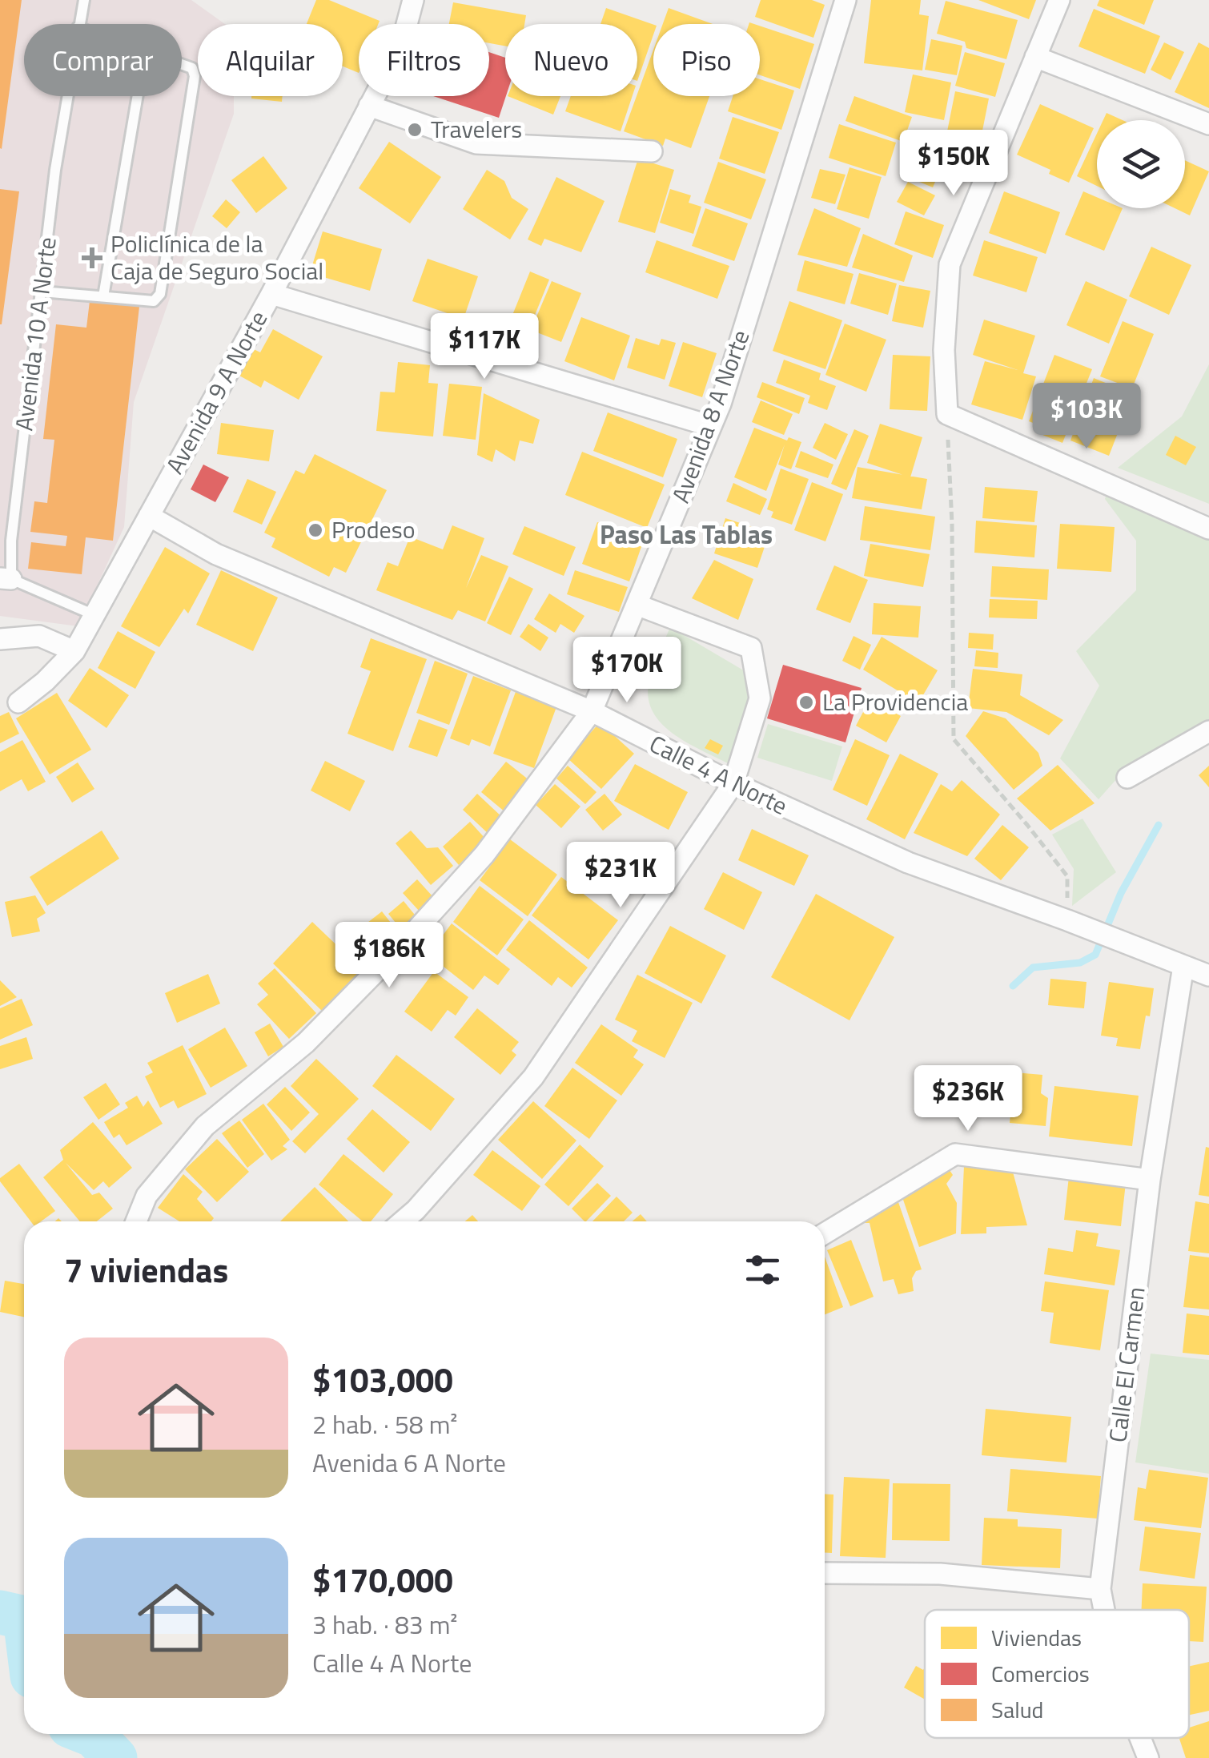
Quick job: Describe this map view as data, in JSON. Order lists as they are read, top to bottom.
{
  "streets": {
    "street": [
      "Avenida 9 A Norte",
      "Avenida 8 A Norte",
      "Calle 4 A Norte",
      "Calle El Carmen"
    ],
    "lane": ["Avenida 10 A Norte"]
  },
  "crossings": [
    ["Avenida 10 A Norte", "Avenida 9 A Norte"],
    ["Avenida 9 A Norte", "Calle 4 A Norte"],
    ["Avenida 8 A Norte", "Calle 4 A Norte"],
    ["Calle 4 A Norte", "Calle El Carmen"]
  ],
  "districts": ["Paso Las Tablas"],
  "places": {
    "other": ["Travelers", "Prodeso", "La Providencia"],
    "health": ["Policlínica de la Caja de Seguro Social"]
  },
  "legend": ["Viviendas", "Comercios", "Salud"],
  "page": {
    "chip": [
      "Comprar",
      "Alquilar",
      "Filtros",
      "Nuevo",
      "Piso"
    ],
    "price": [
      "$150K",
      "$117K",
      "$103K",
      "$170K",
      "$231K",
      "$186K",
      "$236K"
    ],
    "heading": "7 viviendas",
    "list": [
      {
        "name": "$103,000",
        "note": "2 hab. · 58 m² · Avenida 6 A Norte"
      },
      {
        "name": "$170,000",
        "note": "3 hab. · 83 m² · Calle 4 A Norte"
      }
    ]
  }
}
